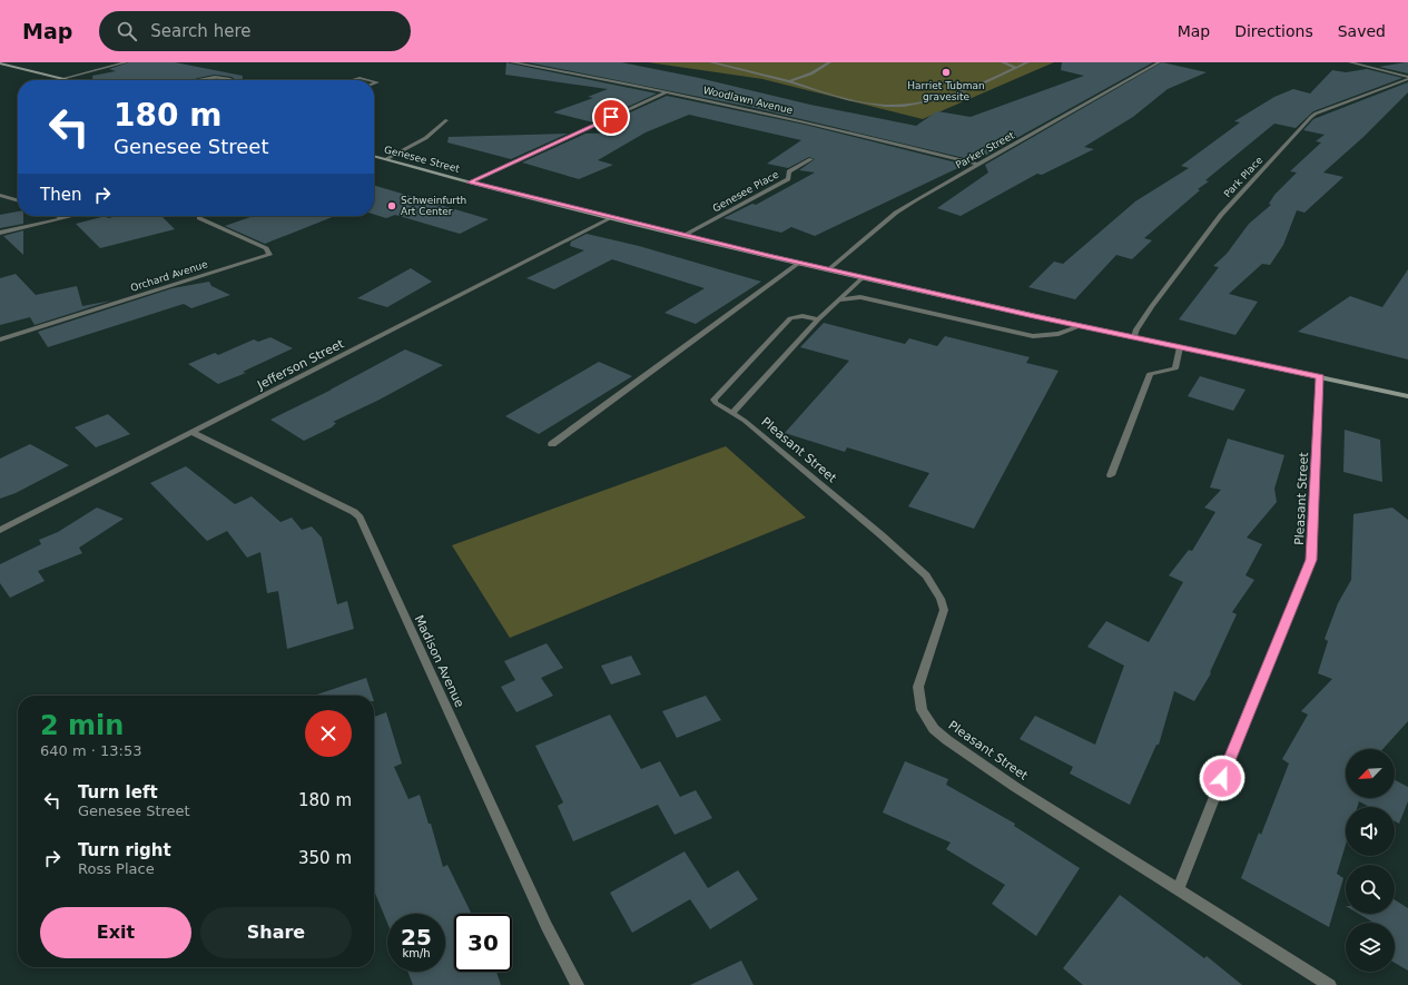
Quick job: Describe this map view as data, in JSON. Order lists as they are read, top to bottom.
{
  "streets": {
    "main road": ["Genesee Street"],
    "street": [
      "Woodlawn Avenue",
      "Parker Street",
      "Park Place",
      "Genesee Place",
      "Orchard Avenue",
      "Jefferson Street",
      "Pleasant Street",
      "Madison Avenue"
    ]
  },
  "crossings": [
    ["Woodlawn Avenue", "Parker Street"],
    ["Parker Street", "Genesee Street"],
    ["Genesee Street", "Park Place"],
    ["Genesee Street", "Genesee Place"],
    ["Genesee Street", "Jefferson Street"],
    ["Genesee Street", "Pleasant Street"],
    ["Jefferson Street", "Madison Avenue"]
  ],
  "places": ["Harriet Tubman gravesite", "Schweinfurth Art Center"],
  "north": "bottom left",
  "page": {
    "header": "Map",
    "search": "Search here",
    "nav": ["Map", "Directions", "Saved"],
    "turn": ["180 m", "Genesee Street"],
    "then": "Then",
    "heading": ["2 min", "640 m · 13:53"],
    "list": [
      {
        "name": "Turn left",
        "note": "Genesee Street",
        "value": "180 m"
      },
      {
        "name": "Turn right",
        "note": "Ross Place",
        "value": "350 m"
      }
    ],
    "buttons": ["Exit", "Share"],
    "speed": "25 km/h",
    "limit": "30"
  }
}
